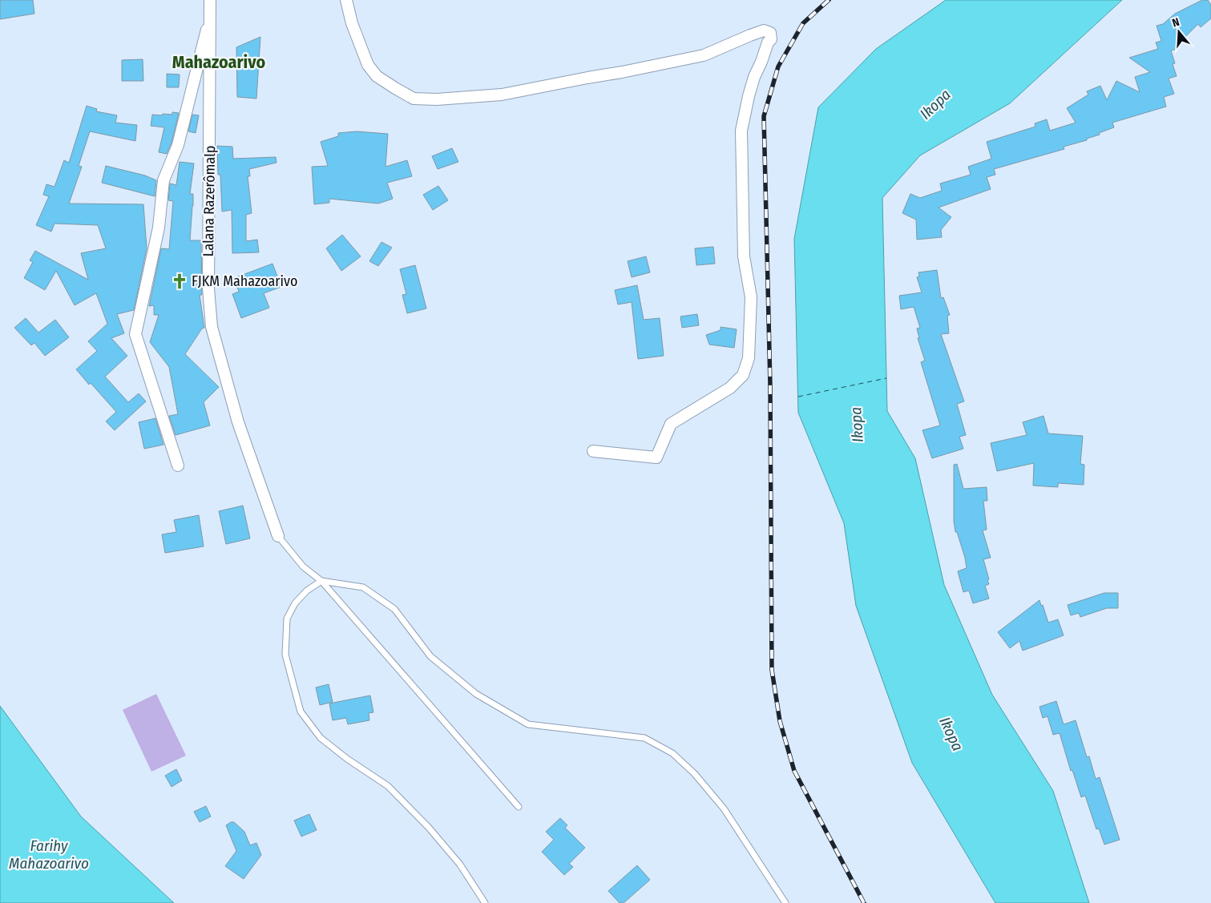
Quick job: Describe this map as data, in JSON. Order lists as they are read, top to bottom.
{
  "streets": {
    "street": ["Lalana Razerômalp"]
  },
  "districts": ["Mahazoarivo"],
  "water": ["Ikopa", "Farihy Mahazoarivo"],
  "places": {
    "church": ["FJKM Mahazoarivo"]
  },
  "north": "top"
}
